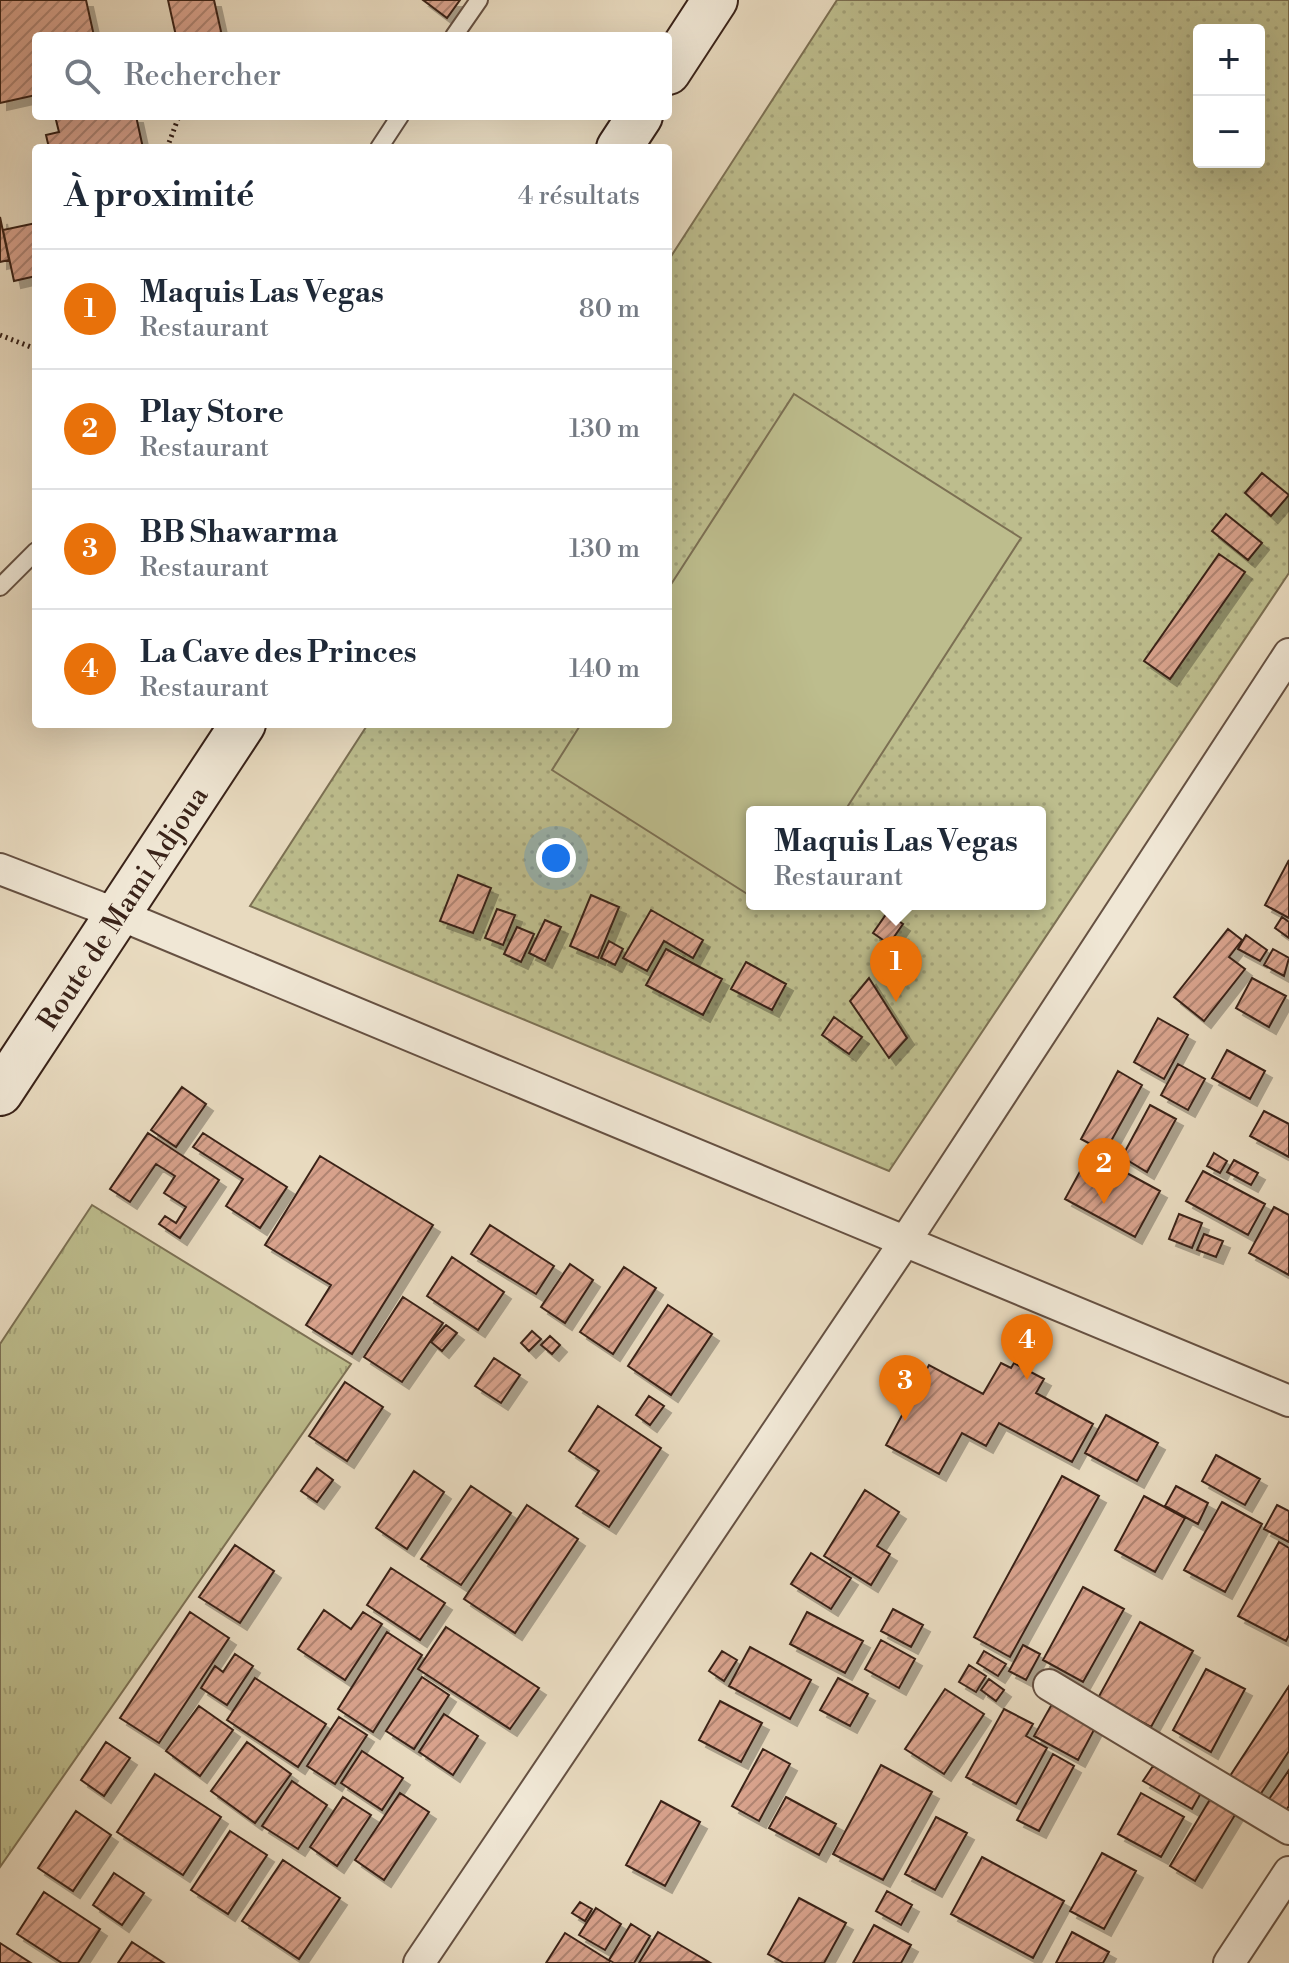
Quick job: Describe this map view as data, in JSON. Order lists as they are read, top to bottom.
{
  "streets": {
    "street": ["Route de Mami Adjoua"]
  },
  "page": {
    "map_buttons": ["+", "−"],
    "search": "Rechercher",
    "heading": ["À proximité", "4 résultats"],
    "list": [
      {
        "mark": "1",
        "name": "Maquis Las Vegas",
        "note": "Restaurant",
        "value": "80 m"
      },
      {
        "mark": "2",
        "name": "Play Store",
        "note": "Restaurant",
        "value": "130 m"
      },
      {
        "mark": "3",
        "name": "BB Shawarma",
        "note": "Restaurant",
        "value": "130 m"
      },
      {
        "mark": "4",
        "name": "La Cave des Princes",
        "note": "Restaurant",
        "value": "140 m"
      }
    ],
    "popup": ["Maquis Las Vegas", "Restaurant"],
    "pins": [
      "1",
      "2",
      "4",
      "3"
    ]
  }
}
